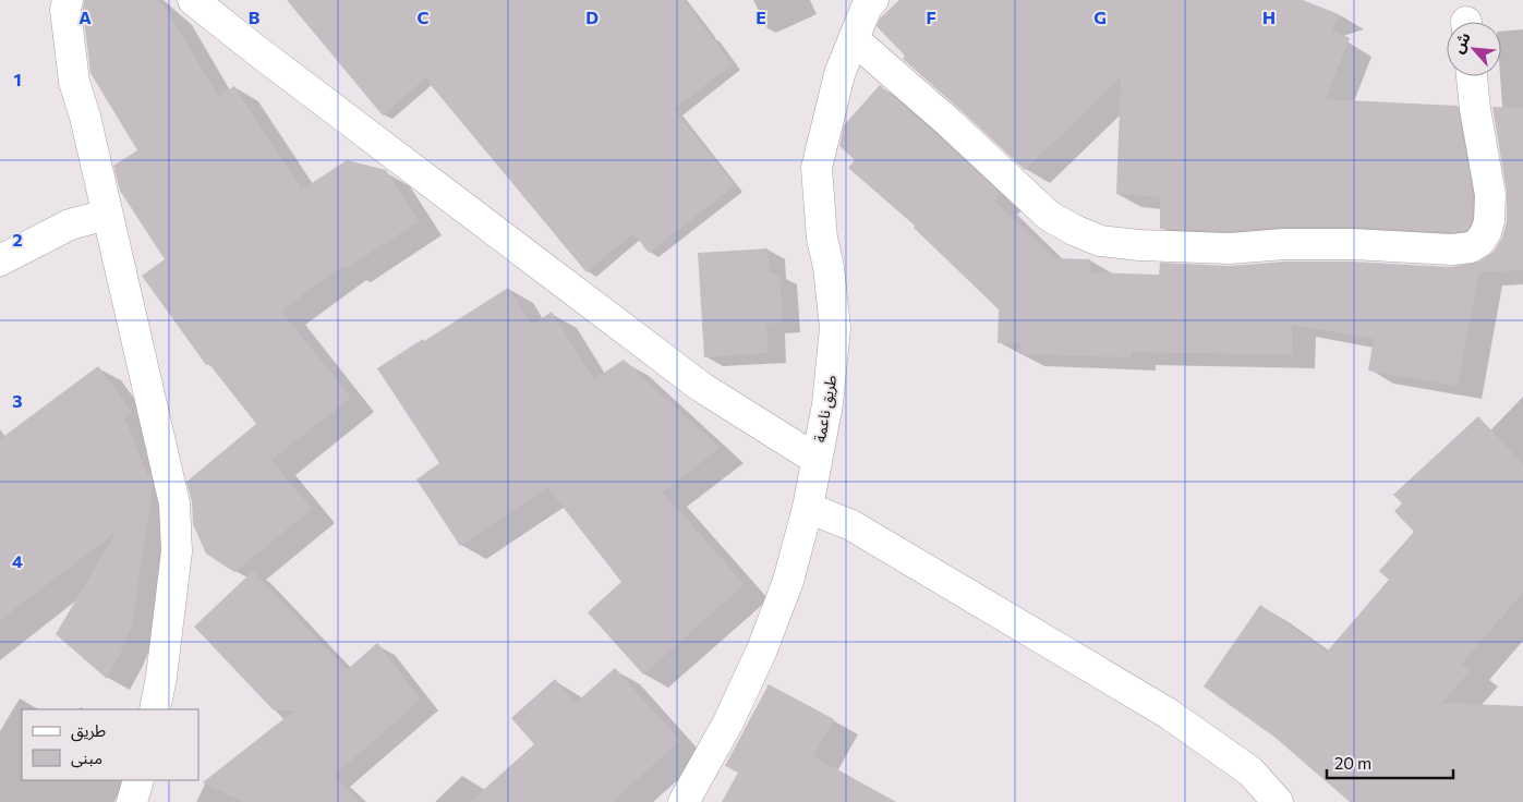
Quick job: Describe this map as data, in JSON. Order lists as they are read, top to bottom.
{
  "streets": {
    "street": ["طريق ناعمة"]
  },
  "legend": ["طريق", "مبنى"],
  "scale_bar": "20 m",
  "north": "top left",
  "grid": {
    "columns": [
      "A",
      "B",
      "C",
      "D",
      "E",
      "F",
      "G",
      "H"
    ],
    "rows": [
      "1",
      "2",
      "3",
      "4"
    ]
  }
}
